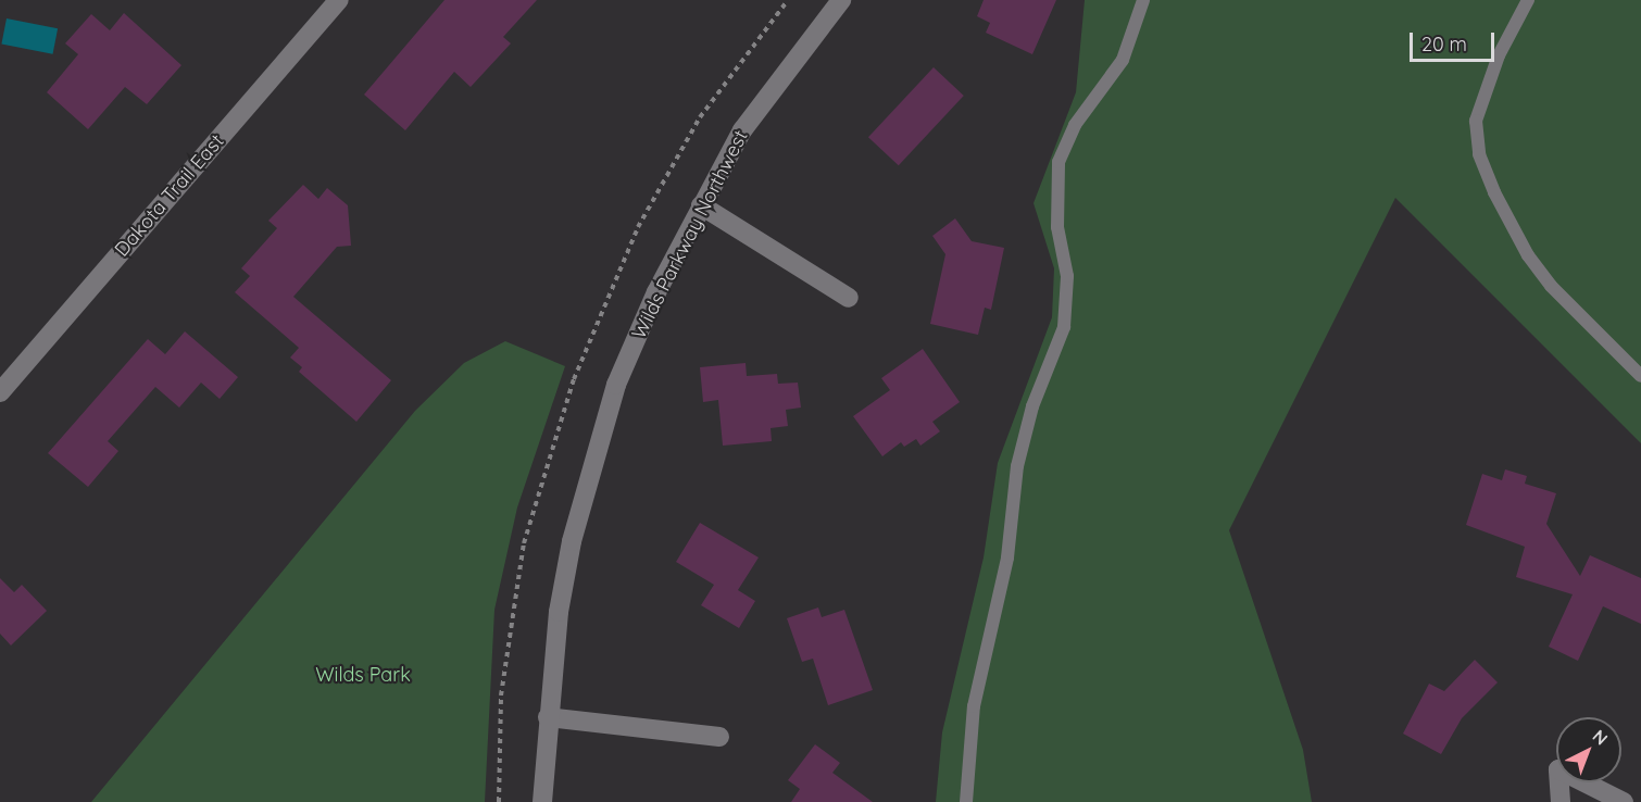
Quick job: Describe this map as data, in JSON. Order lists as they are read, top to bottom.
{
  "streets": {
    "street": ["Dakota Trail East", "Wilds Parkway Northwest"]
  },
  "parks": ["Wilds Park"],
  "scale_bar": "20 m",
  "north": "top right"
}
